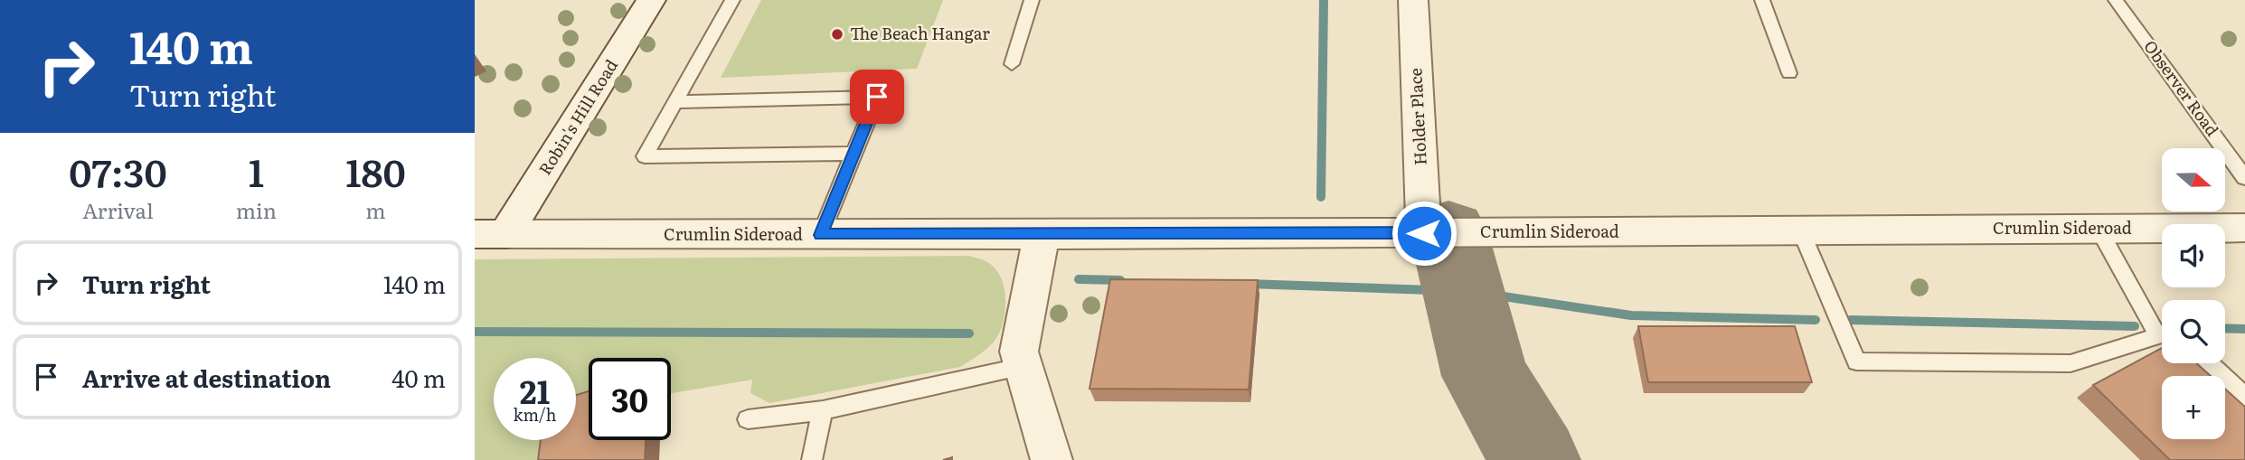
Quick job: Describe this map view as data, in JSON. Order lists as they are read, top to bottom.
{
  "streets": {
    "street": ["Holder Place", "Robin's Hill Road", "Crumlin Sideroad"],
    "lane": ["Observer Road"]
  },
  "crossings": [
    ["Holder Place", "Crumlin Sideroad"],
    ["Robin's Hill Road", "Crumlin Sideroad"]
  ],
  "places": ["The Beach Hangar"],
  "north": "right",
  "page": {
    "turn": ["140 m", "Turn right"],
    "eta": [
      "07:30",
      "Arrival",
      "1",
      "min",
      "180",
      "m"
    ],
    "map_buttons": "+",
    "list": [
      {
        "name": "Turn right",
        "value": "140 m"
      },
      {
        "name": "Arrive at destination",
        "value": "40 m"
      }
    ],
    "speed": "21 km/h",
    "limit": "30"
  }
}
